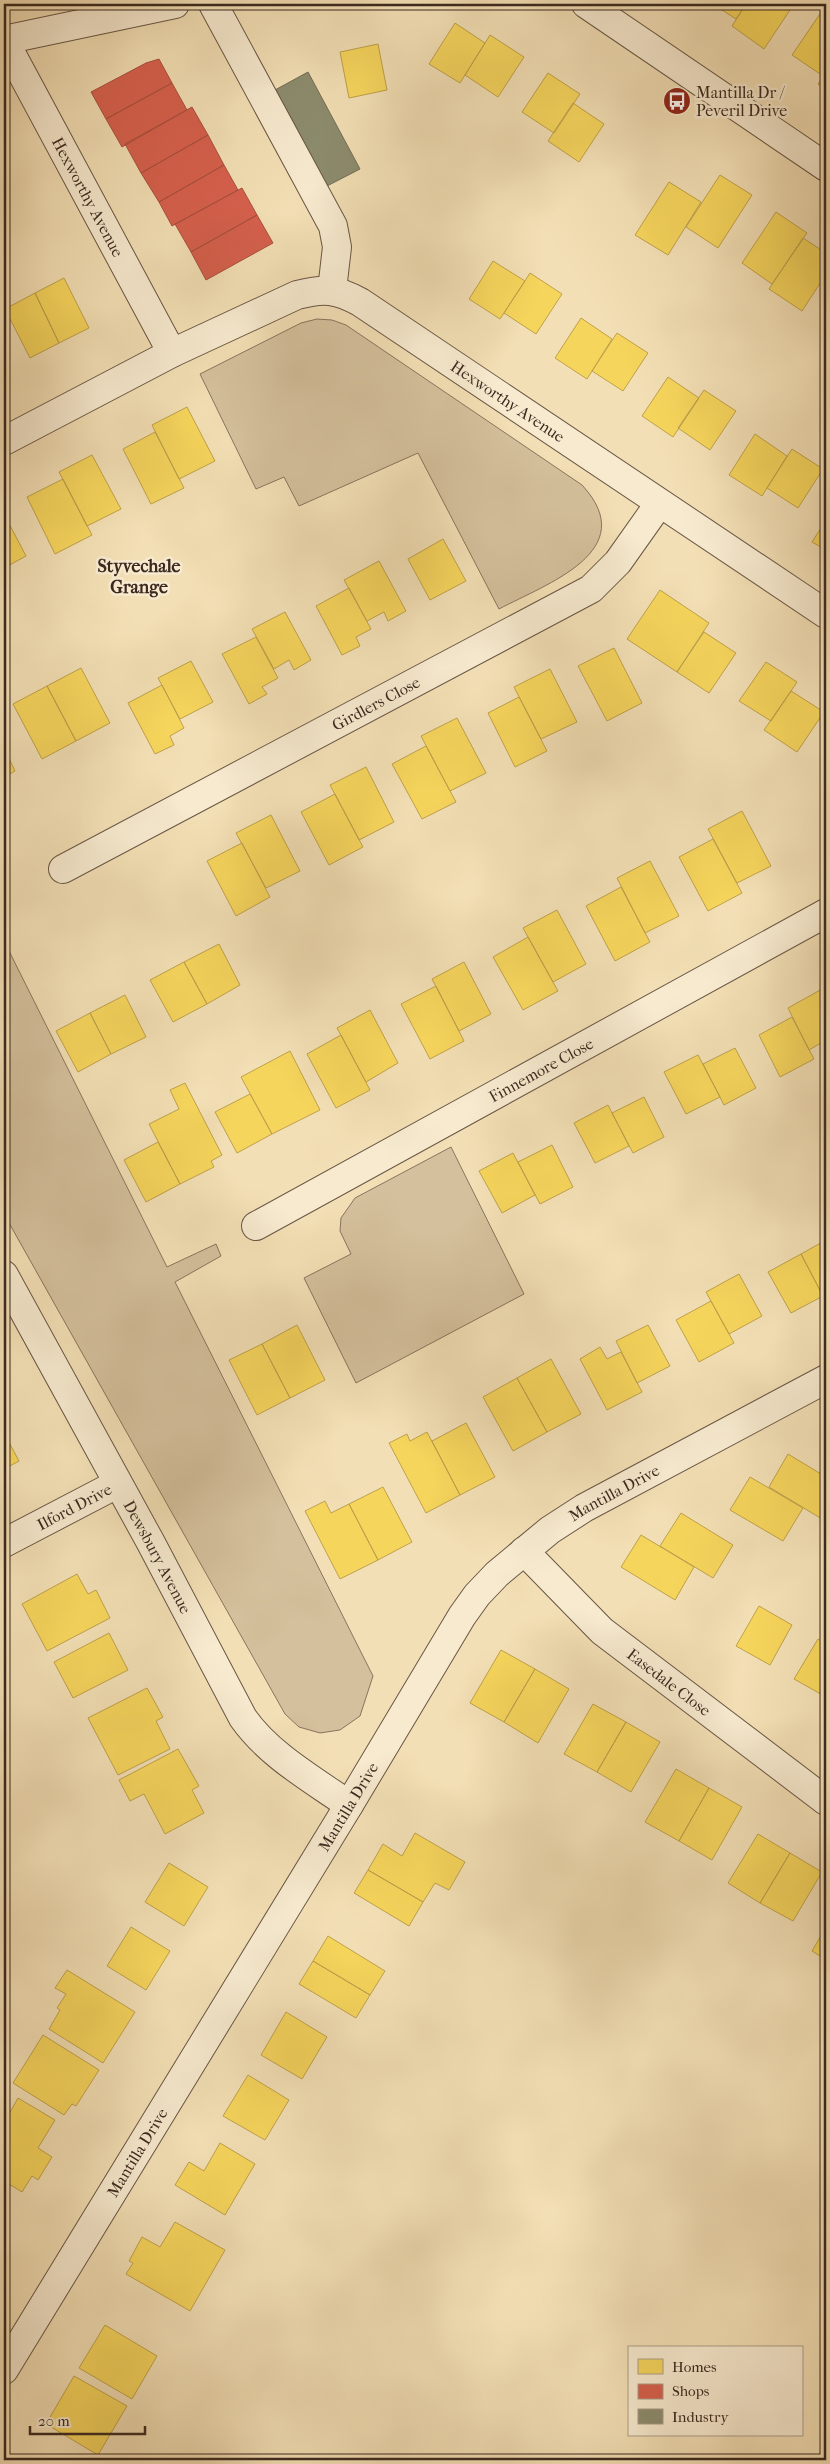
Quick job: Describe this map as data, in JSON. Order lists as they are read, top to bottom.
{
  "streets": {
    "street": [
      "Hexworthy Avenue",
      "Girdlers Close",
      "Finnemore Close",
      "Mantilla Drive",
      "Ilford Drive",
      "Dewsbury Avenue",
      "Easedale Close"
    ]
  },
  "crossings": [
    ["Hexworthy Avenue", "Girdlers Close"],
    ["Mantilla Drive", "Dewsbury Avenue"],
    ["Mantilla Drive", "Easedale Close"],
    ["Ilford Drive", "Dewsbury Avenue"]
  ],
  "districts": ["Styvechale Grange"],
  "places": {
    "bus stop": ["Mantilla Dr / Peveril Drive"]
  },
  "legend": ["Homes", "Shops", "Industry"],
  "scale_bar": "20 m"
}
